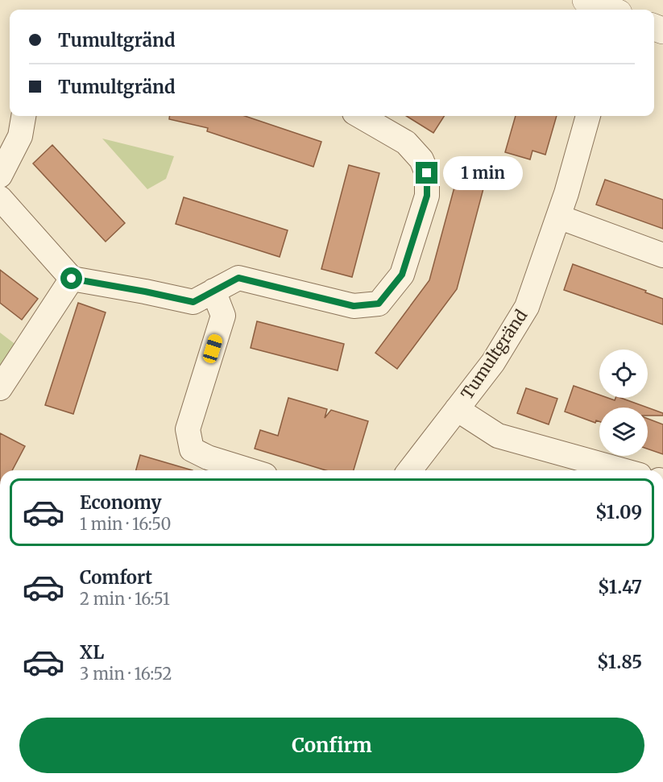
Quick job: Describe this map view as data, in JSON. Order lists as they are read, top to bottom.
{
  "streets": {
    "street": ["Tumultgränd"]
  },
  "page": {
    "banner": ["Tumultgränd", "Tumultgränd"],
    "bubble": "1 min",
    "list": [
      {
        "name": "Economy",
        "note": "1 min · 16:50",
        "value": "$1.09"
      },
      {
        "name": "Comfort",
        "note": "2 min · 16:51",
        "value": "$1.47"
      },
      {
        "name": "XL",
        "note": "3 min · 16:52",
        "value": "$1.85"
      }
    ],
    "buttons": "Confirm"
  }
}
